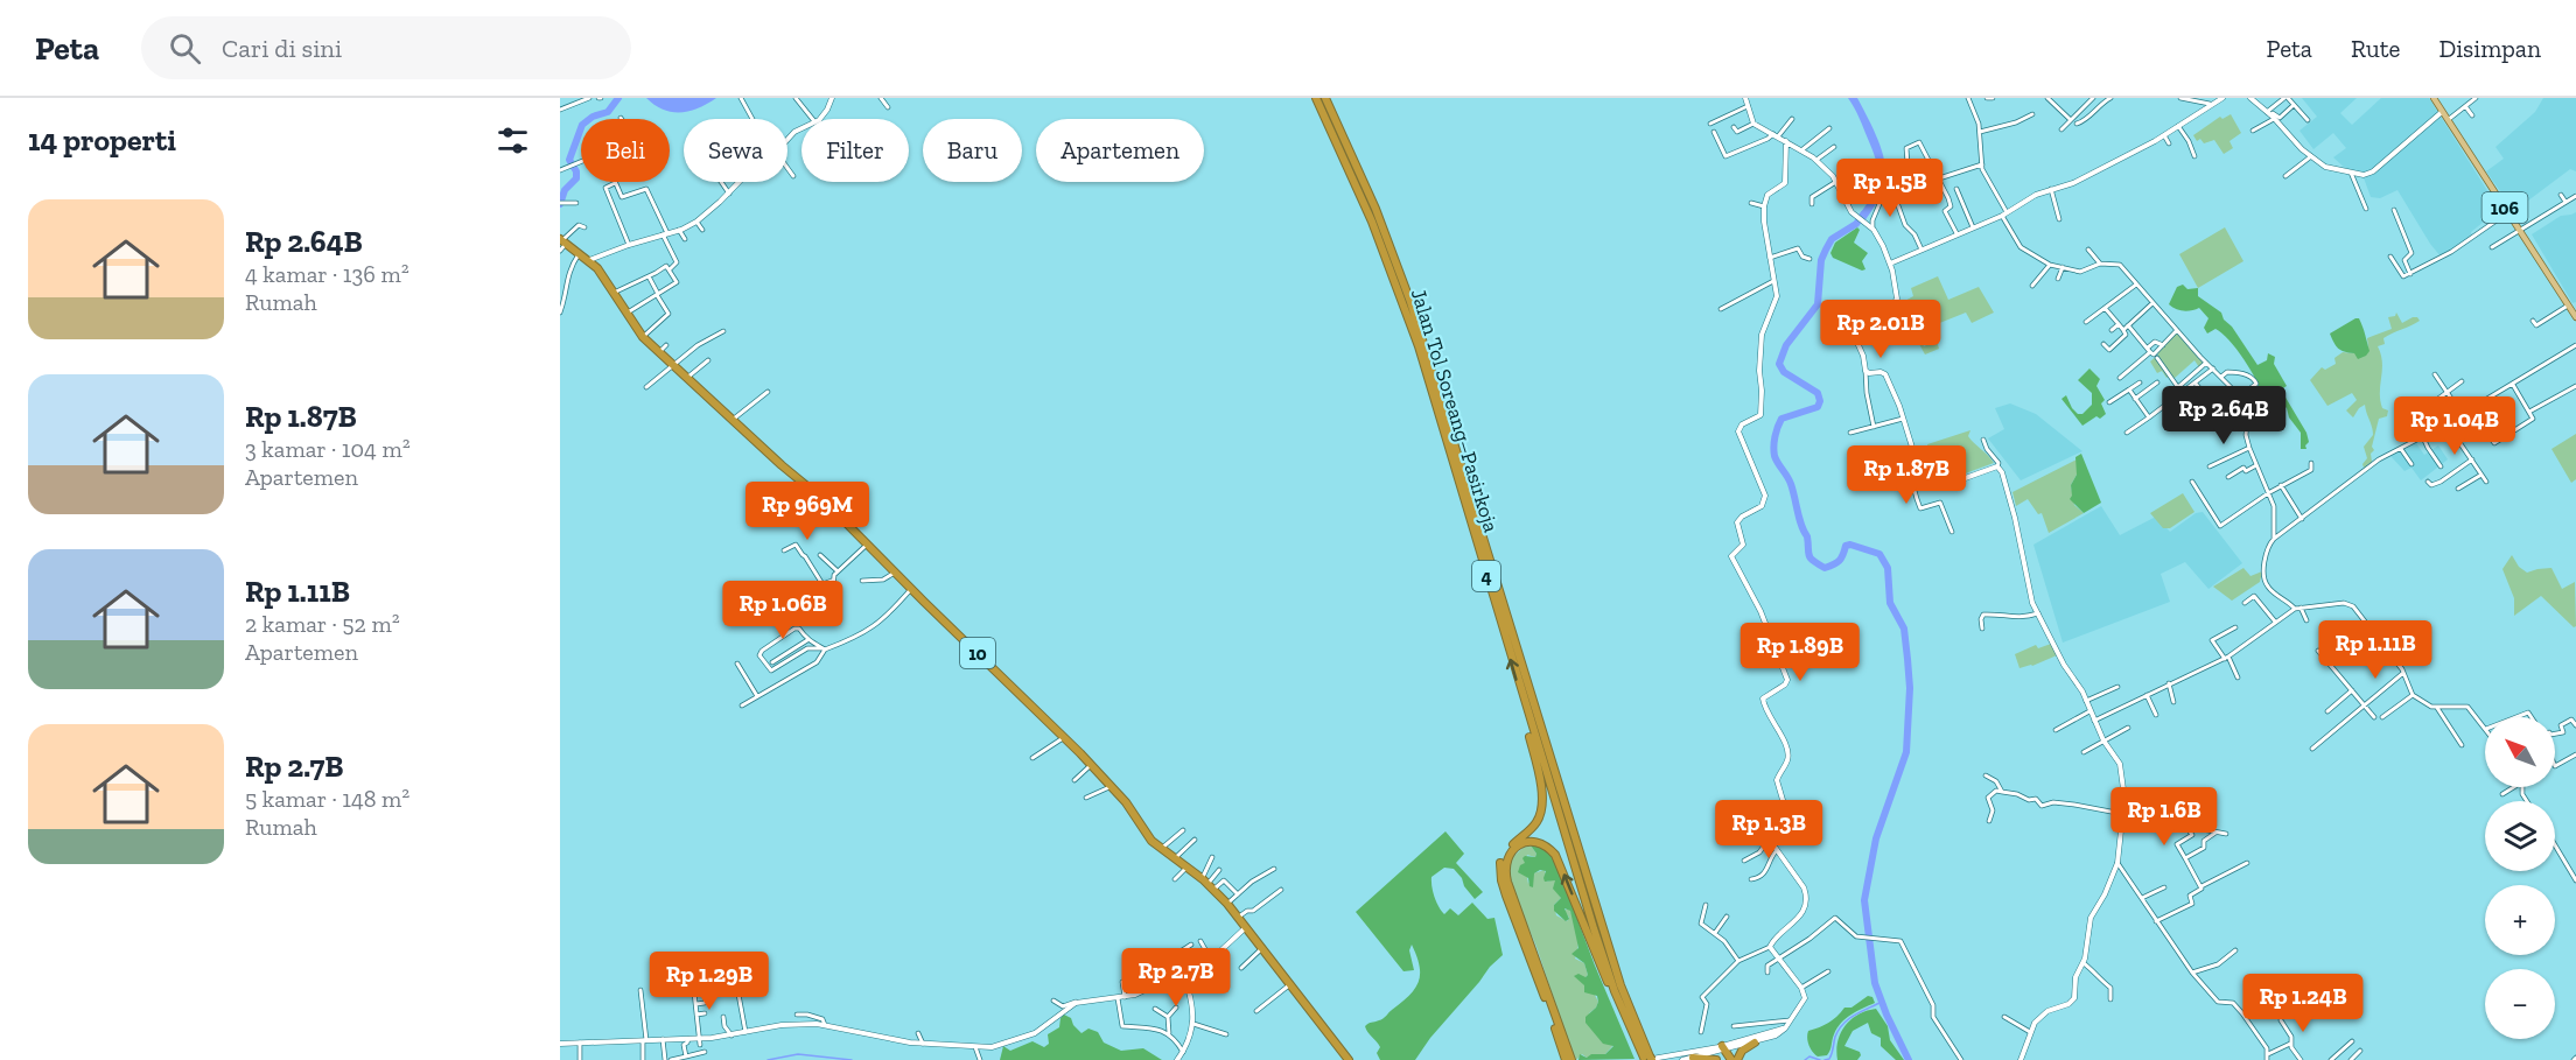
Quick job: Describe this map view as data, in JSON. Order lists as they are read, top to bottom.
{
  "streets": {
    "highway": ["Jalan Tol Soreang–Pasirkoja", "4", "10"],
    "main road": ["106"]
  },
  "north": "top left",
  "page": {
    "header": "Peta",
    "search": "Cari di sini",
    "nav": ["Peta", "Rute", "Disimpan"],
    "heading": "14 properti",
    "chip": [
      "Beli",
      "Sewa",
      "Filter",
      "Baru",
      "Apartemen"
    ],
    "price": [
      "Rp 1.5B",
      "Rp 2.01B",
      "Rp 2.64B",
      "Rp 1.04B",
      "Rp 1.87B",
      "Rp 969M",
      "Rp 1.06B",
      "Rp 1.11B",
      "Rp 1.89B",
      "Rp 1.6B",
      "Rp 1.3B",
      "Rp 2.7B",
      "Rp 1.29B",
      "Rp 1.24B"
    ],
    "list": [
      {
        "name": "Rp 2.64B",
        "note": "4 kamar · 136 m² · Rumah"
      },
      {
        "name": "Rp 1.87B",
        "note": "3 kamar · 104 m² · Apartemen"
      },
      {
        "name": "Rp 1.11B",
        "note": "2 kamar · 52 m² · Apartemen"
      },
      {
        "name": "Rp 2.7B",
        "note": "5 kamar · 148 m² · Rumah"
      }
    ],
    "map_buttons": ["+", "−"]
  }
}
